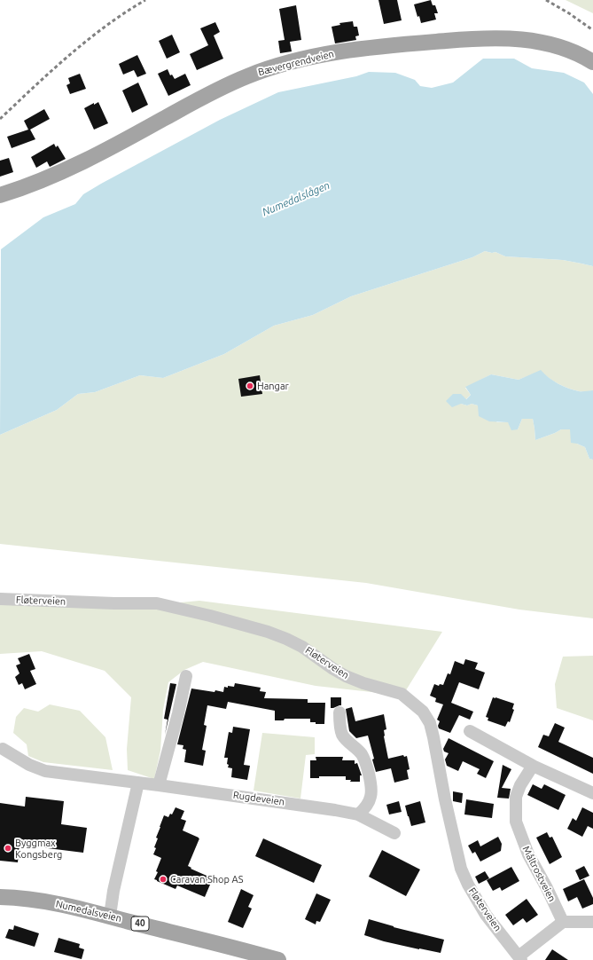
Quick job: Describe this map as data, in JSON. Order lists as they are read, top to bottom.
{
  "streets": {
    "main road": ["Bævergrendveien", "Numedalsveien", "40"],
    "street": ["Fløterveien", "Rugdeveien", "Måltrostveien"]
  },
  "water": ["Numedalslågen"],
  "places": ["Hangar", "Byggmax Kongsberg", "Caravan Shop AS"]
}
